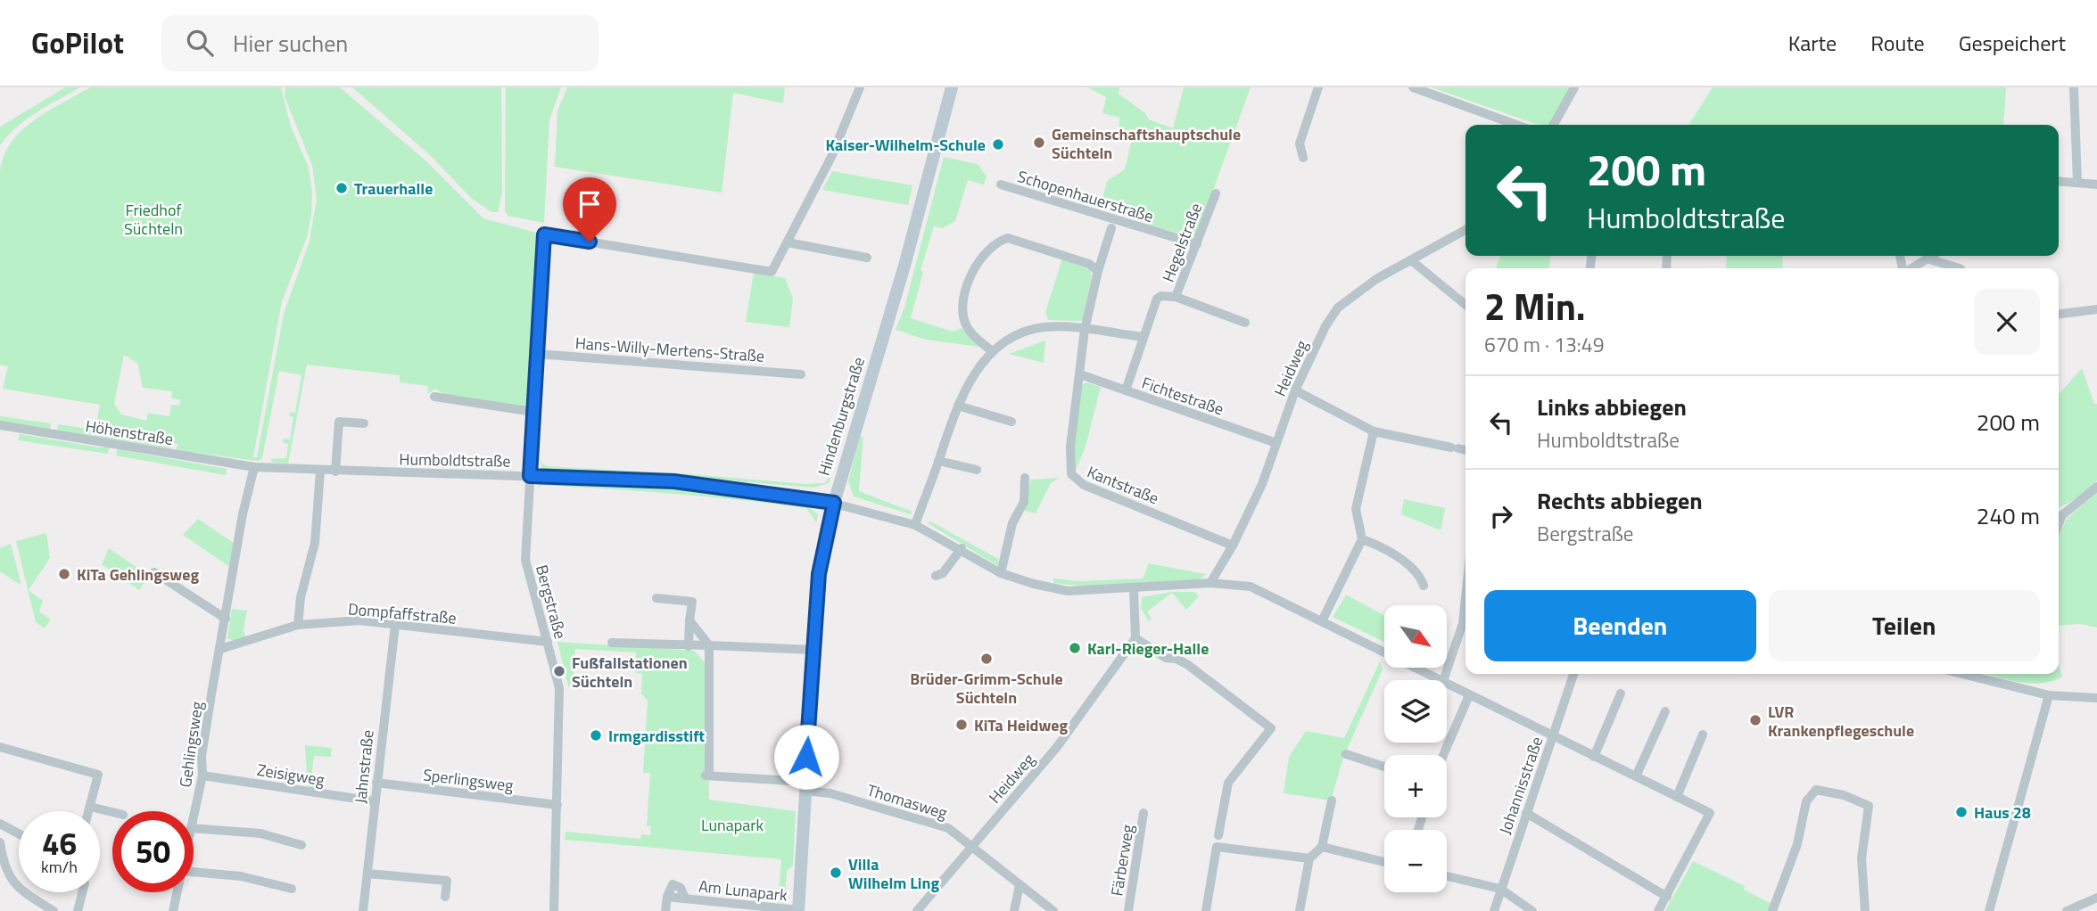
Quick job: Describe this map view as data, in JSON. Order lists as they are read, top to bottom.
{
  "streets": {
    "main road": ["Hindenburgstraße"],
    "street": [
      "Schopenhauerstraße",
      "Hegelstraße",
      "Hans-Willy-Mertens-Straße",
      "Heidweg",
      "Fichtestraße",
      "Höhenstraße",
      "Humboldtstraße",
      "Kantstraße",
      "Bergstraße",
      "Dompfaffstraße",
      "Gehlingsweg",
      "Jahnstraße",
      "Zeisigweg",
      "Sperlingsweg",
      "Johannisstraße",
      "Thomasweg",
      "Färberweg",
      "Am Lunapark"
    ]
  },
  "crossings": [
    ["Schopenhauerstraße", "Hegelstraße"],
    ["Hegelstraße", "Fichtestraße"],
    ["Hans-Willy-Mertens-Straße", "Bergstraße"],
    ["Heidweg", "Fichtestraße"],
    ["Heidweg", "Humboldtstraße"],
    ["Heidweg", "Kantstraße"],
    ["Heidweg", "Thomasweg"],
    ["Fichtestraße", "Kantstraße"],
    ["Hindenburgstraße", "Humboldtstraße"],
    ["Hindenburgstraße", "Thomasweg"],
    ["Hindenburgstraße", "Am Lunapark"],
    ["Höhenstraße", "Humboldtstraße"],
    ["Höhenstraße", "Gehlingsweg"],
    ["Humboldtstraße", "Bergstraße"],
    ["Humboldtstraße", "Gehlingsweg"],
    ["Humboldtstraße", "Johannisstraße"],
    ["Bergstraße", "Dompfaffstraße"],
    ["Bergstraße", "Sperlingsweg"],
    ["Dompfaffstraße", "Gehlingsweg"],
    ["Dompfaffstraße", "Jahnstraße"],
    ["Gehlingsweg", "Zeisigweg"],
    ["Jahnstraße", "Zeisigweg"],
    ["Jahnstraße", "Sperlingsweg"]
  ],
  "parks": ["Friedhof Süchteln", "Lunapark"],
  "places": [
    "Gemeinschaftshauptschule Süchteln",
    "Kaiser-Wilhelm-Schule",
    "Trauerhalle",
    "KiTa Gehlingsweg",
    "Karl-Rieger-Halle",
    "Brüder-Grimm-Schule Süchteln",
    "Fußfallstationen Süchteln",
    "LVR Krankenpflegeschule",
    "KiTa Heidweg",
    "Irmgardisstift",
    "Haus 28",
    "Villa Wilhelm Ling"
  ],
  "north": "bottom right",
  "page": {
    "header": "GoPilot",
    "search": "Hier suchen",
    "nav": ["Karte", "Route", "Gespeichert"],
    "turn": ["200 m", "Humboldtstraße"],
    "heading": ["2 Min.", "670 m · 13:49"],
    "list": [
      {
        "name": "Links abbiegen",
        "note": "Humboldtstraße",
        "value": "200 m"
      },
      {
        "name": "Rechts abbiegen",
        "note": "Bergstraße",
        "value": "240 m"
      }
    ],
    "buttons": ["Beenden", "Teilen"],
    "map_buttons": ["+", "−"],
    "speed": "46 km/h",
    "limit": "50"
  }
}
